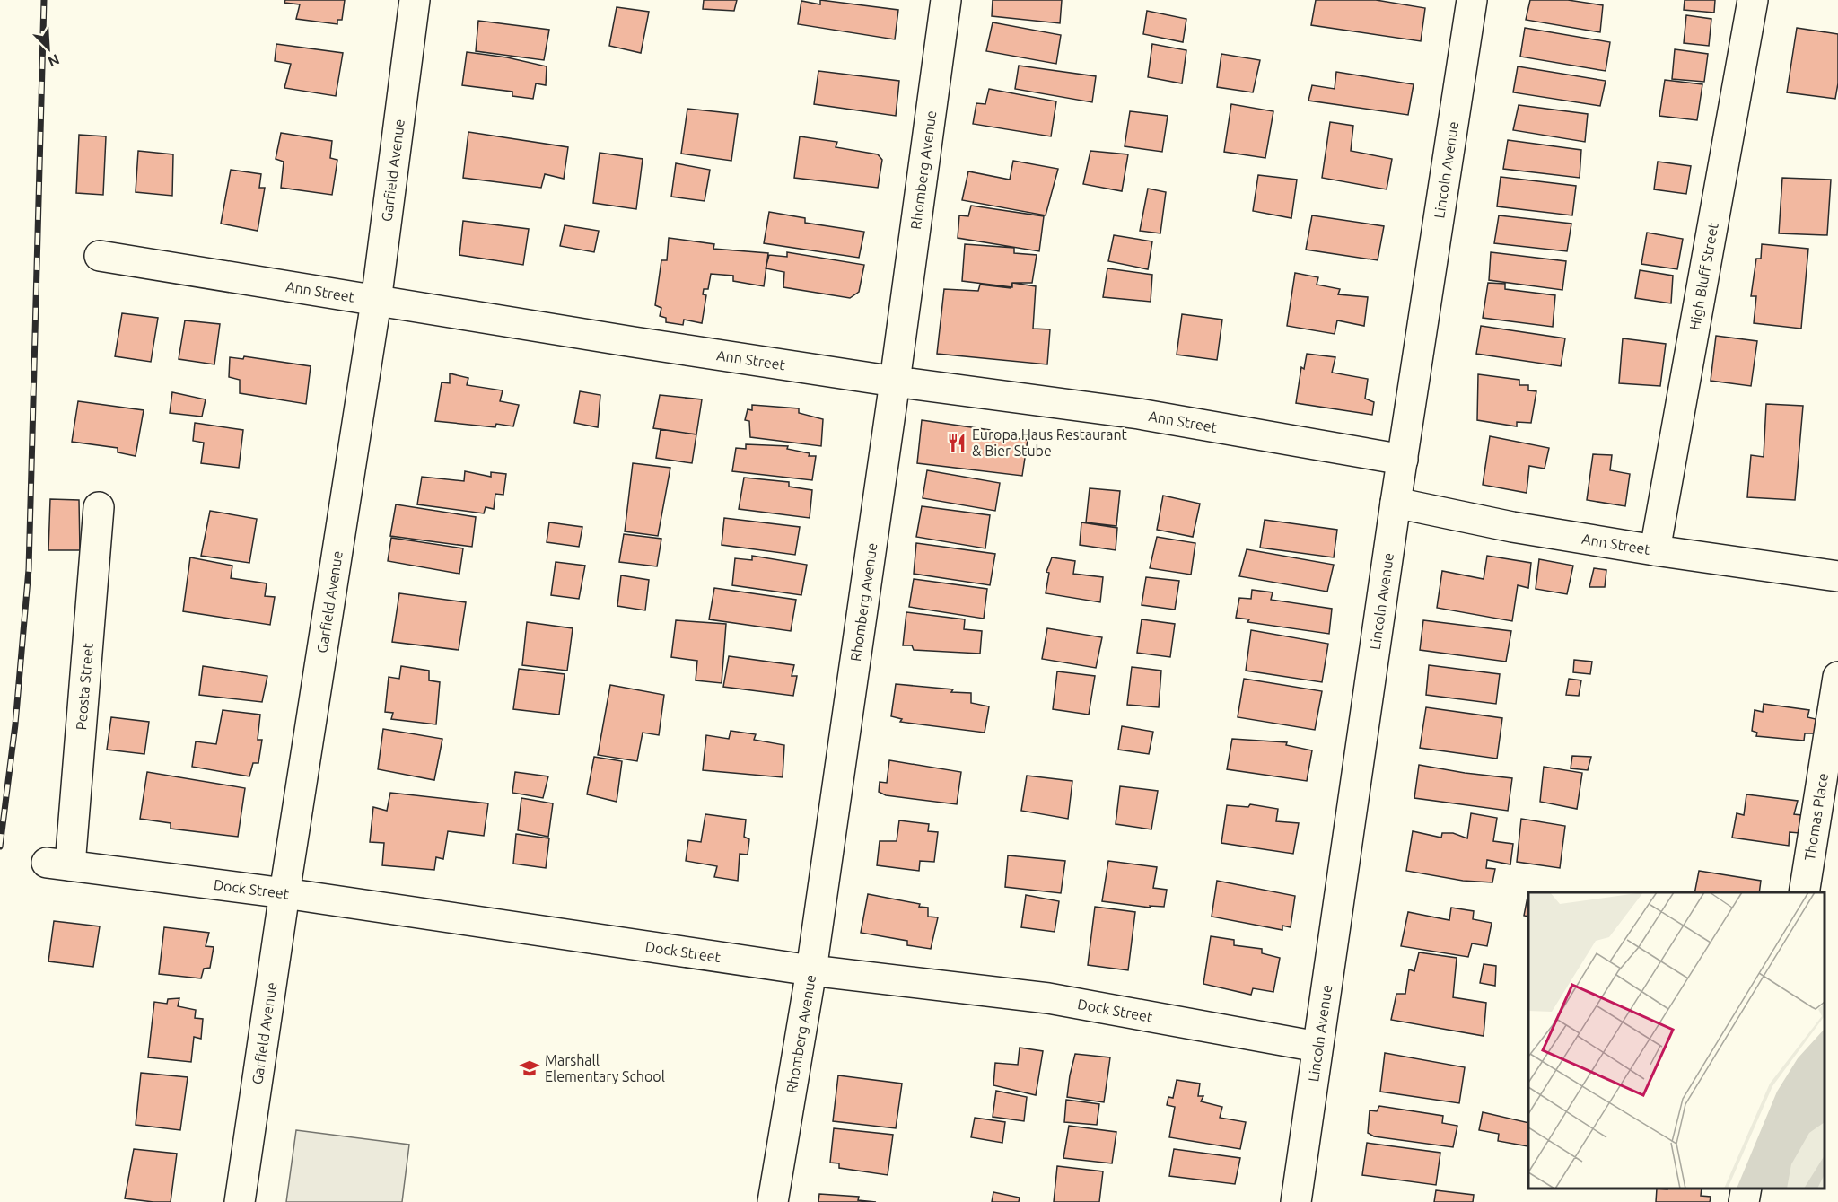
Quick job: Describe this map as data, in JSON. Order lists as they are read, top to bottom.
{
  "streets": {
    "street": [
      "Garfield Avenue",
      "Rhomberg Avenue",
      "Lincoln Avenue",
      "High Bluff Street",
      "Ann Street",
      "Peosta Street",
      "Thomas Place",
      "Dock Street"
    ]
  },
  "crossings": [
    ["Garfield Avenue", "Ann Street"],
    ["Garfield Avenue", "Dock Street"],
    ["Rhomberg Avenue", "Ann Street"],
    ["Rhomberg Avenue", "Dock Street"],
    ["Lincoln Avenue", "Ann Street"],
    ["Lincoln Avenue", "Dock Street"],
    ["High Bluff Street", "Ann Street"],
    ["Peosta Street", "Dock Street"]
  ],
  "places": {
    "restaurant": ["Europa Haus Restaurant & Bier Stube"],
    "school or university": ["Marshall Elementary School"]
  },
  "north": "bottom right"
}
